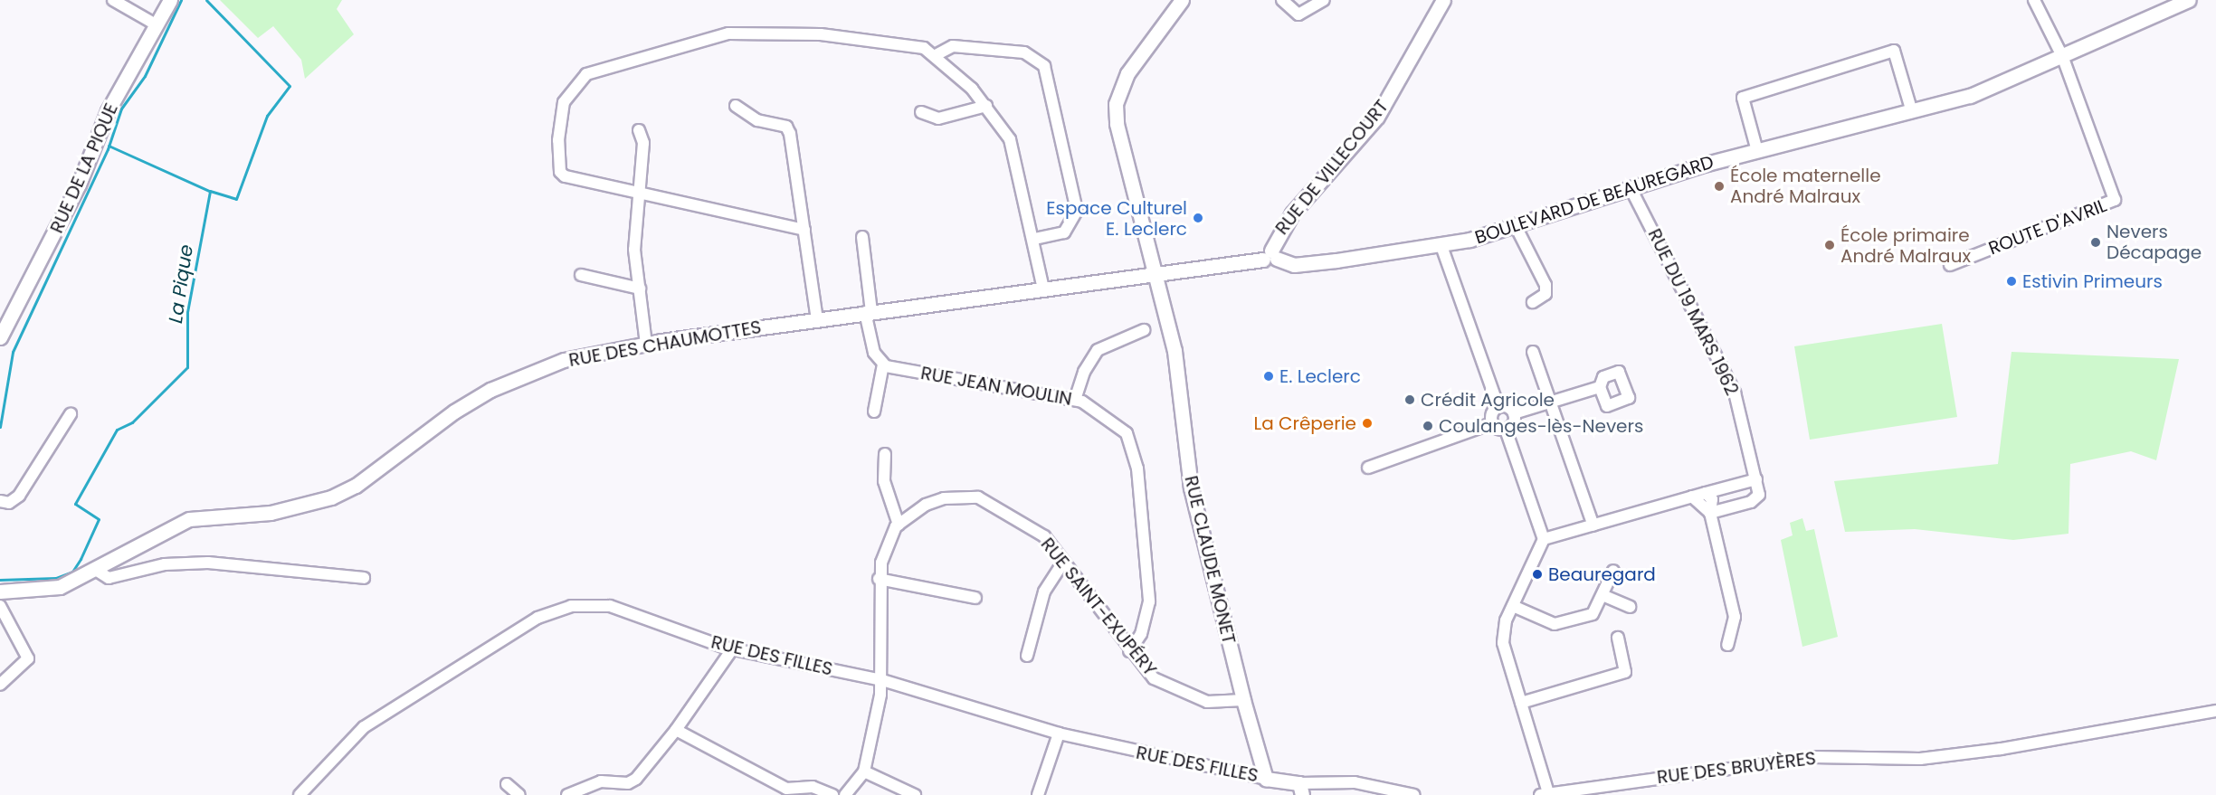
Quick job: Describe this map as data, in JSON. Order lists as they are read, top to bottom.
{
  "streets": {
    "street": [
      "RUE DE VILLECOURT",
      "RUE DE LA PIQUE",
      "BOULEVARD DE BEAUREGARD",
      "ROUTE D'AVRIL",
      "RUE DU 19 MARS 1962",
      "RUE DES CHAUMOTTES",
      "RUE JEAN MOULIN",
      "RUE CLAUDE MONET",
      "RUE SAINT-EXUPÉRY",
      "RUE DES FILLES",
      "RUE DES BRUYÈRES"
    ]
  },
  "crossings": [
    ["RUE DE VILLECOURT", "BOULEVARD DE BEAUREGARD"],
    ["BOULEVARD DE BEAUREGARD", "ROUTE D'AVRIL"],
    ["BOULEVARD DE BEAUREGARD", "RUE DU 19 MARS 1962"],
    ["BOULEVARD DE BEAUREGARD", "RUE DES CHAUMOTTES"],
    ["BOULEVARD DE BEAUREGARD", "RUE CLAUDE MONET"],
    ["RUE DES CHAUMOTTES", "RUE CLAUDE MONET"],
    ["RUE JEAN MOULIN", "RUE SAINT-EXUPÉRY"],
    ["RUE CLAUDE MONET", "RUE SAINT-EXUPÉRY"],
    ["RUE CLAUDE MONET", "RUE DES FILLES"]
  ],
  "water": ["La Pique"],
  "places": [
    "École maternelle André Malraux",
    "Espace Culturel E. Leclerc",
    "Nevers Décapage",
    "École primaire André Malraux",
    "Estivin Primeurs",
    "E. Leclerc",
    "Crédit Agricole",
    "La Crêperie",
    "Coulanges-lès-Nevers",
    "Beauregard"
  ]
}
